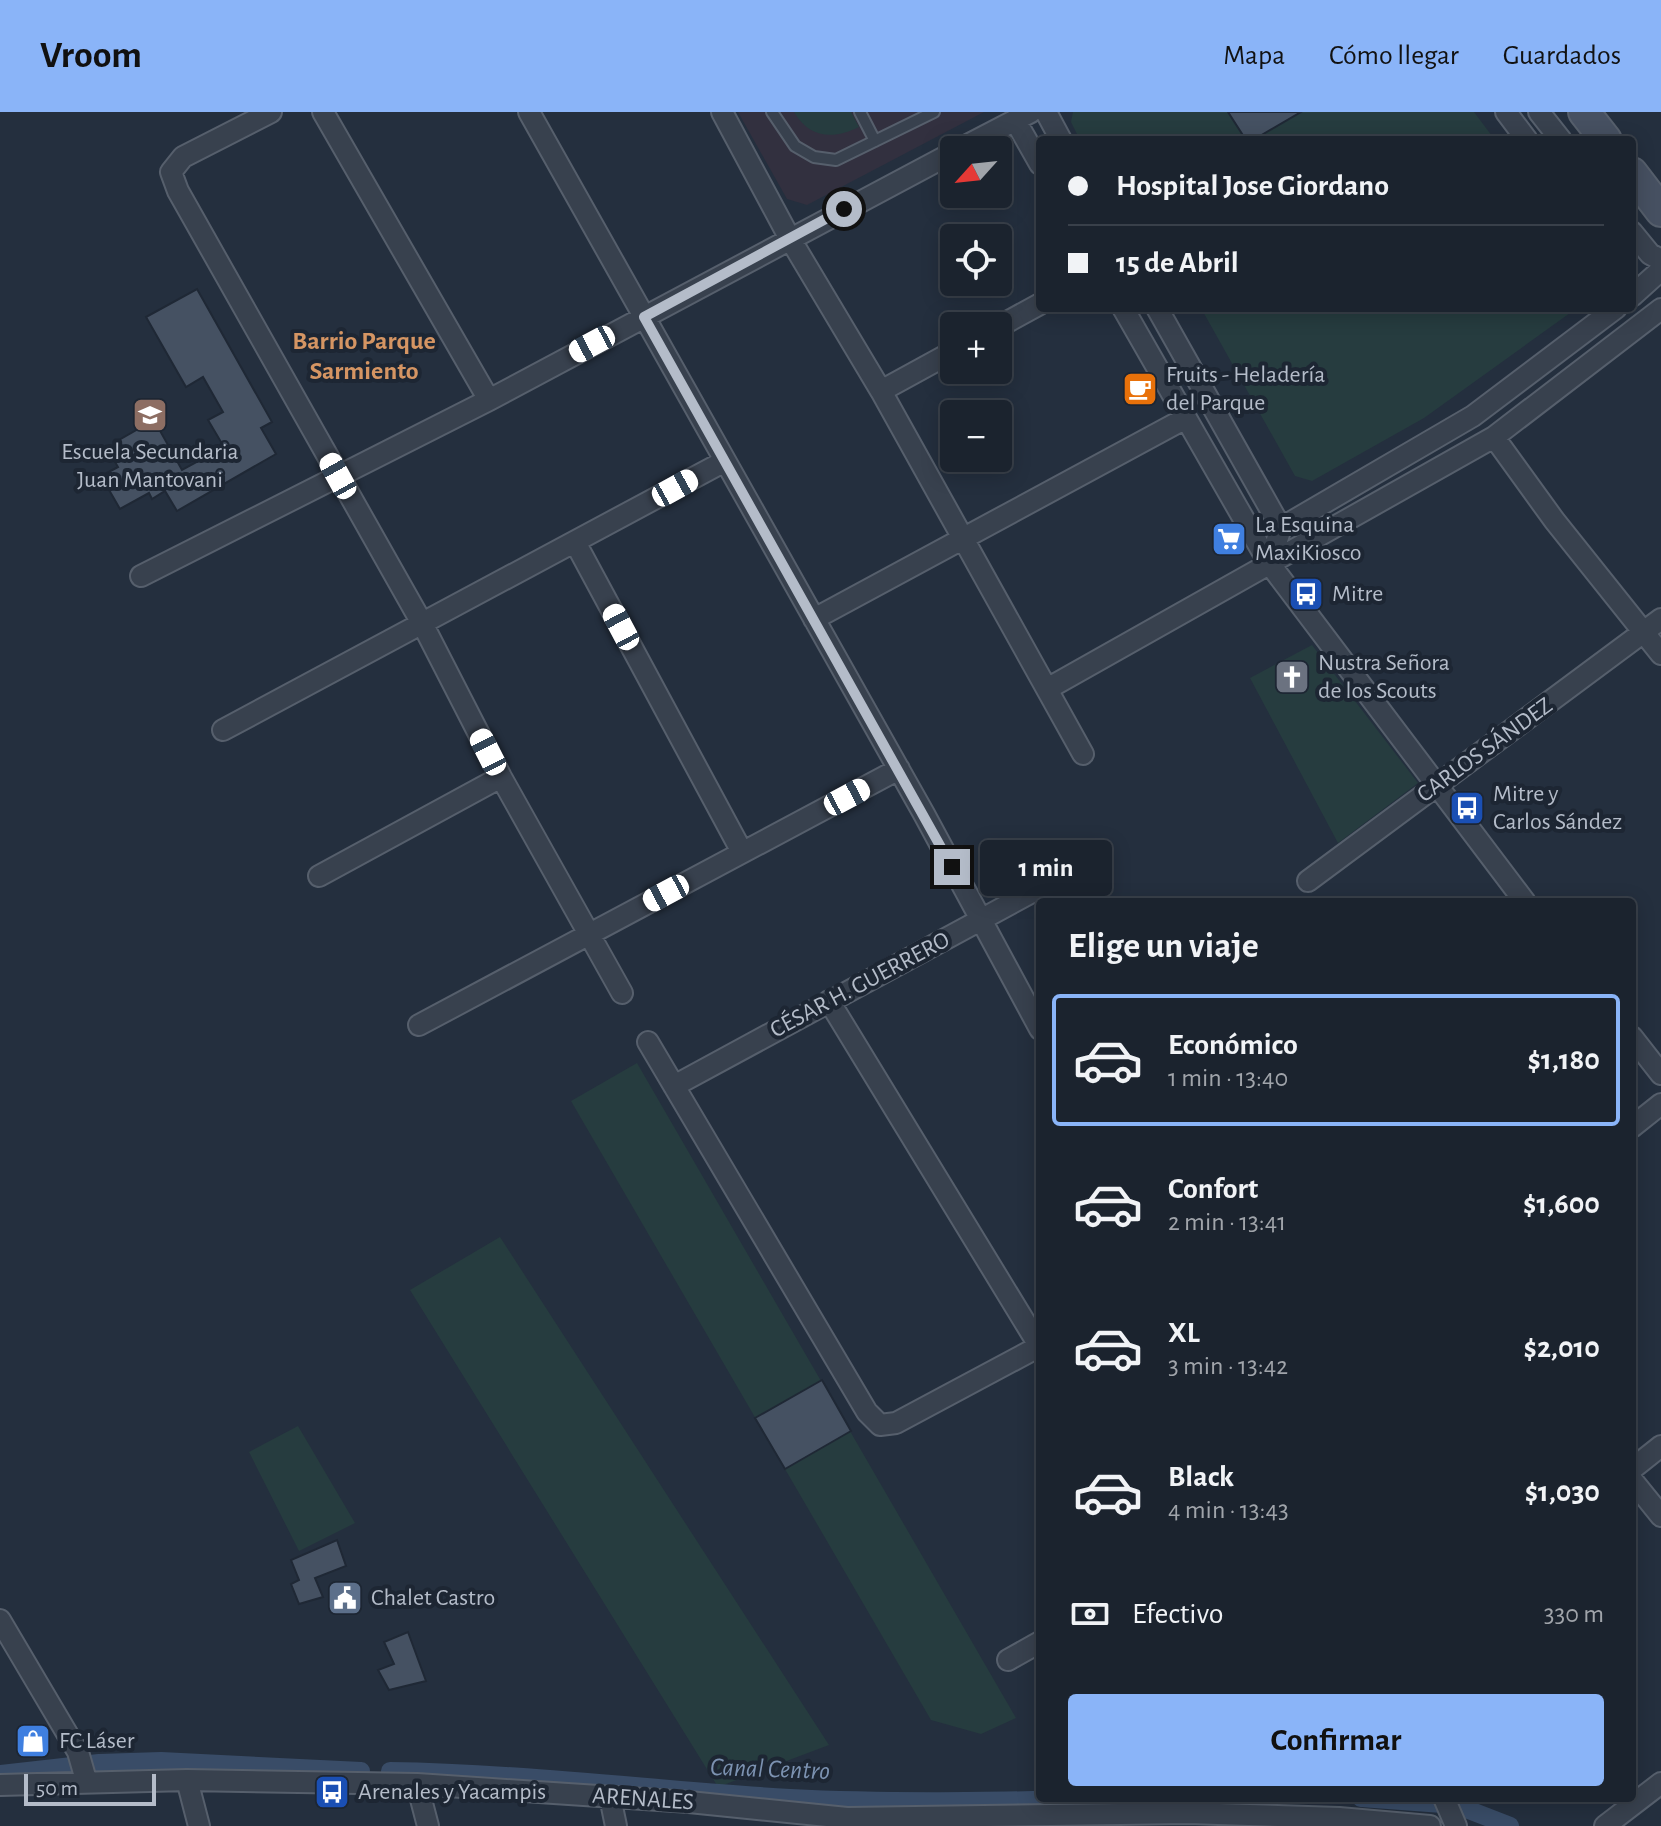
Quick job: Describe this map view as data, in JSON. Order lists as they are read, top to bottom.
{
  "streets": {
    "street": ["CARLOS SÁNDEZ", "CÉSAR H. GUERRERO", "ARENALES"]
  },
  "districts": ["Barrio Parque Sarmiento"],
  "water": ["Canal Centro"],
  "places": {
    "cafe": ["Fruits - Heladería del Parque"],
    "school or university": ["Escuela Secundaria Juan Mantovani"],
    "supermarket": ["La Esquina MaxiKiosco"],
    "bus stop": ["Mitre", "Mitre y Carlos Sández", "Arenales y Yacampis"],
    "church": ["Nustra Señora de los Scouts"],
    "public building": ["Chalet Castro"],
    "shop": ["FC Láser"]
  },
  "scale_bar": "50 m",
  "north": "bottom left",
  "page": {
    "header": "Vroom",
    "nav": ["Mapa", "Cómo llegar", "Guardados"],
    "map_buttons": ["+", "−"],
    "banner": ["Hospital Jose Giordano", "15 de Abril"],
    "bubble": "1 min",
    "heading": "Elige un viaje",
    "list": [
      {
        "name": "Económico",
        "note": "1 min · 13:40",
        "value": "$1,180"
      },
      {
        "name": "Confort",
        "note": "2 min · 13:41",
        "value": "$1,600"
      },
      {
        "name": "XL",
        "note": "3 min · 13:42",
        "value": "$2,010"
      },
      {
        "name": "Black",
        "note": "4 min · 13:43",
        "value": "$1,030"
      }
    ],
    "pay": ["Efectivo", "330 m"],
    "buttons": "Confirmar",
    "scale": "50 m"
  }
}
